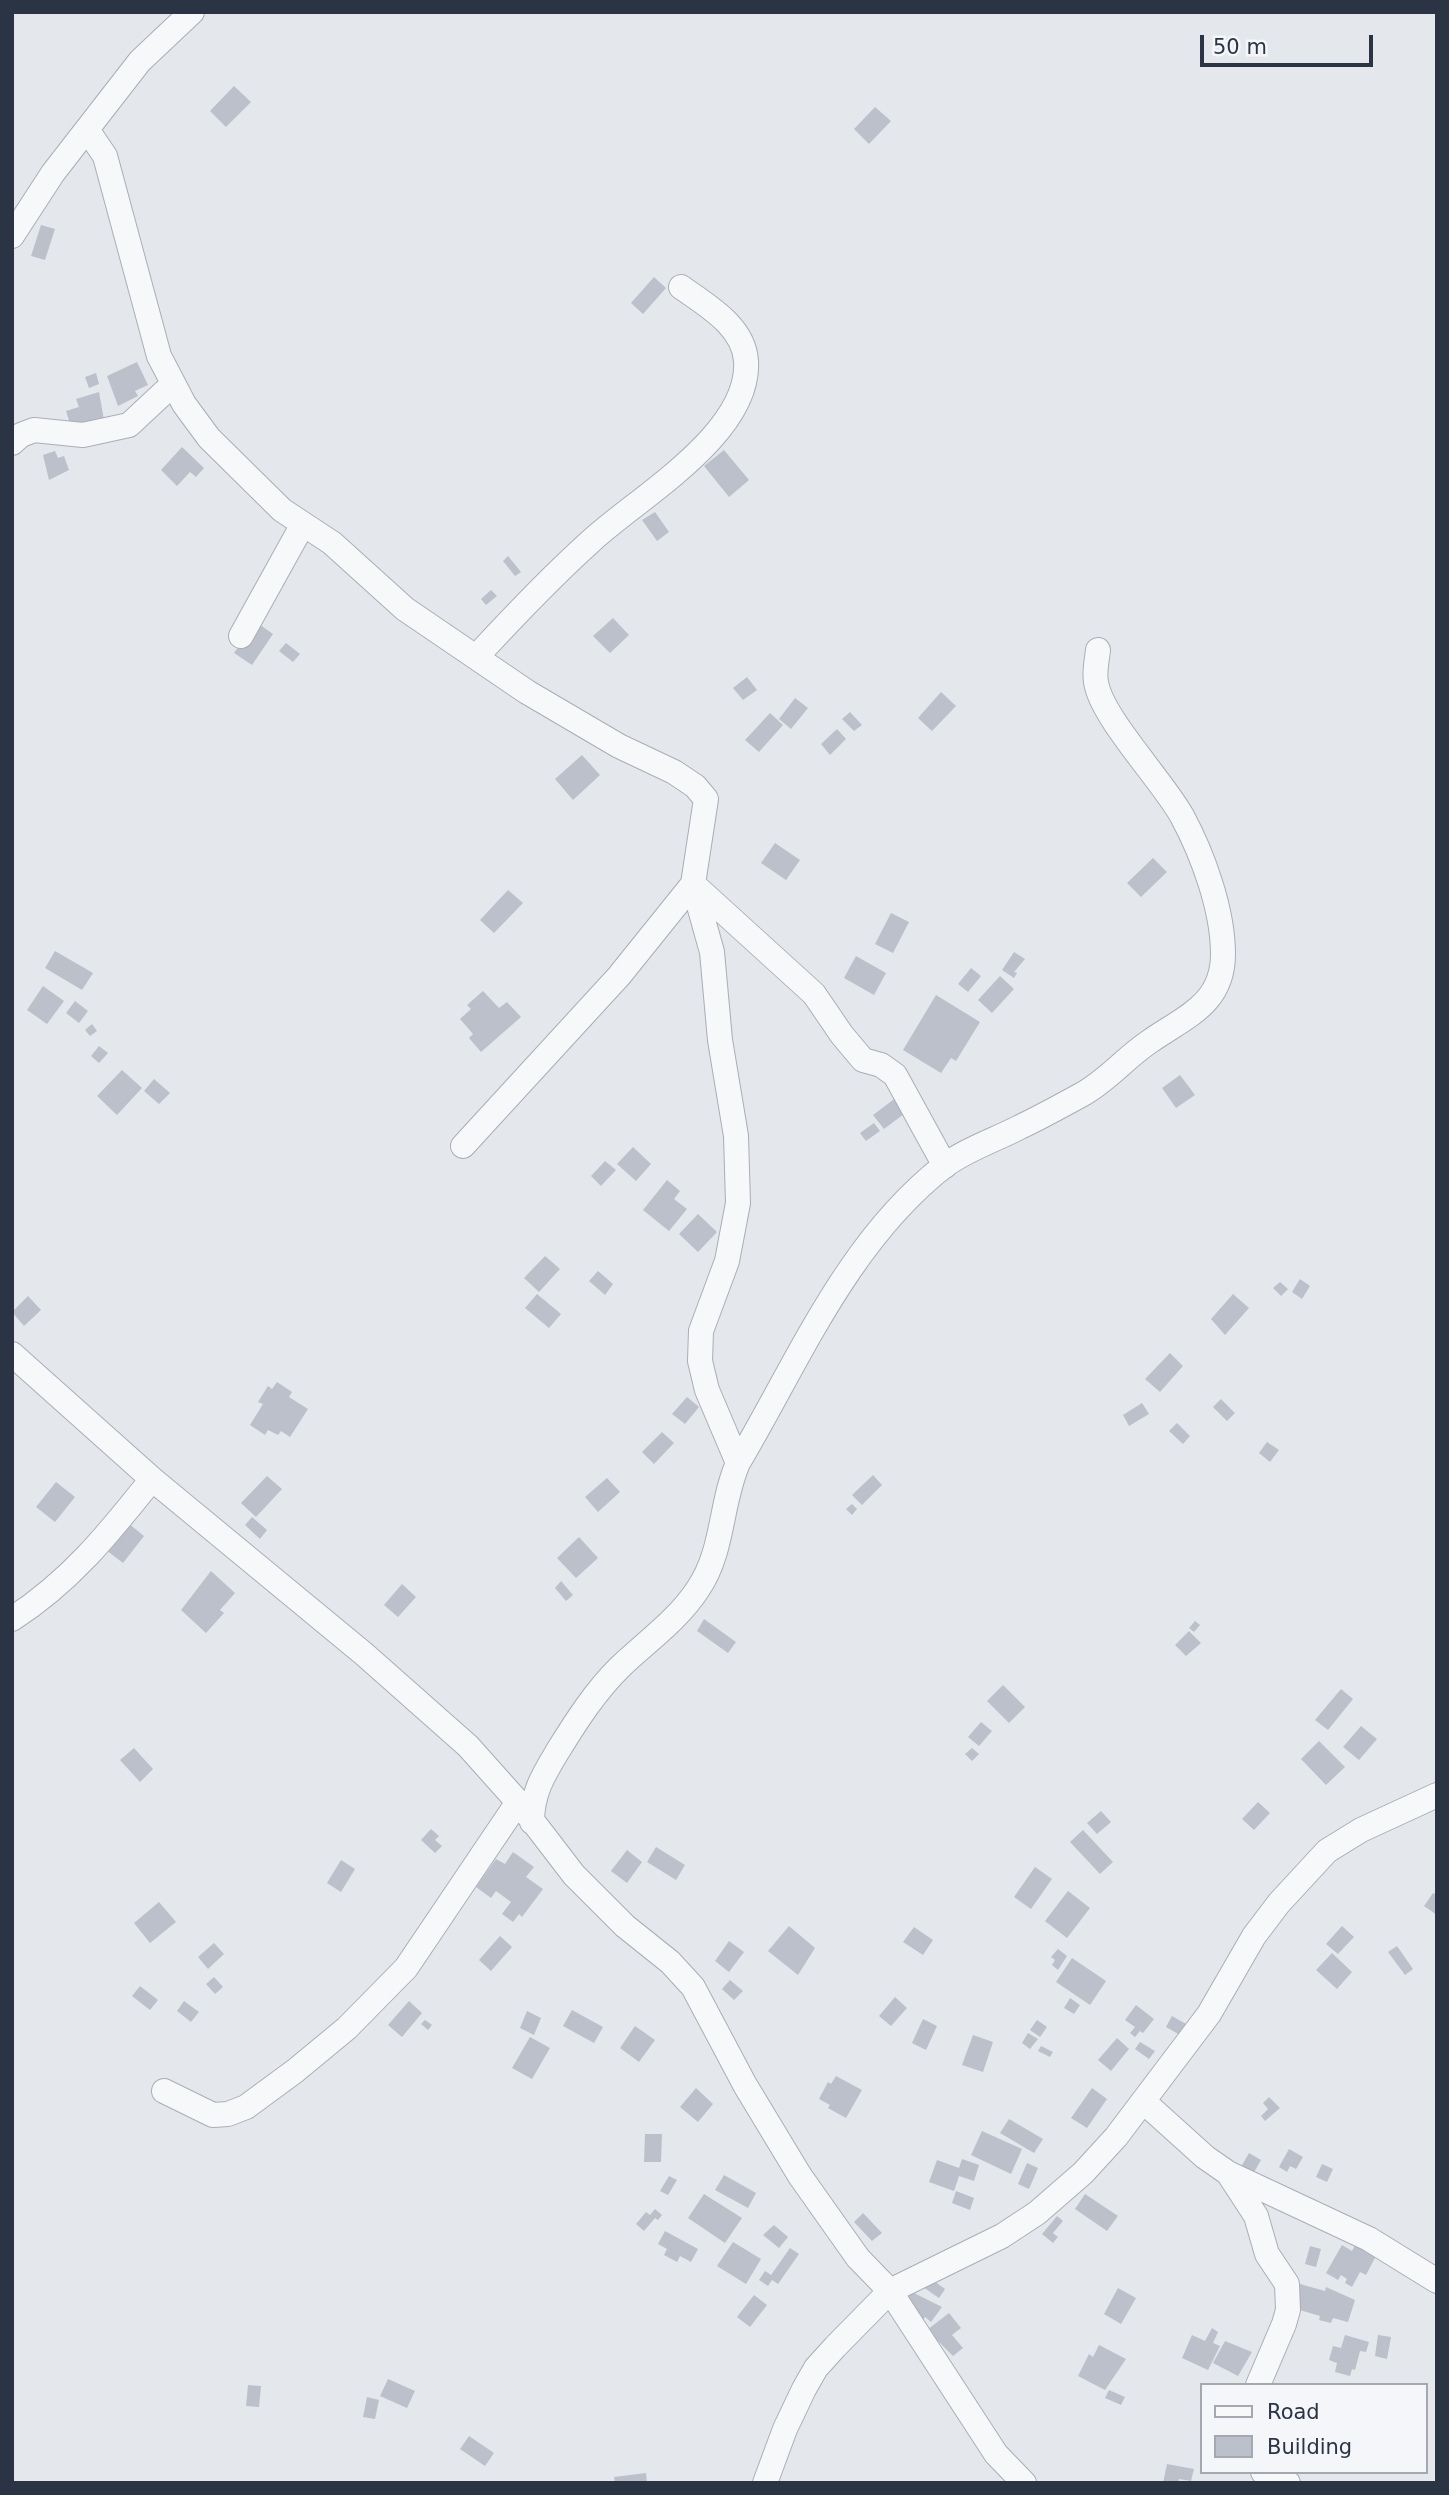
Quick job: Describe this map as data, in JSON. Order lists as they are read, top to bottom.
{
  "legend": ["Road", "Building"],
  "scale_bar": "50 m"
}
